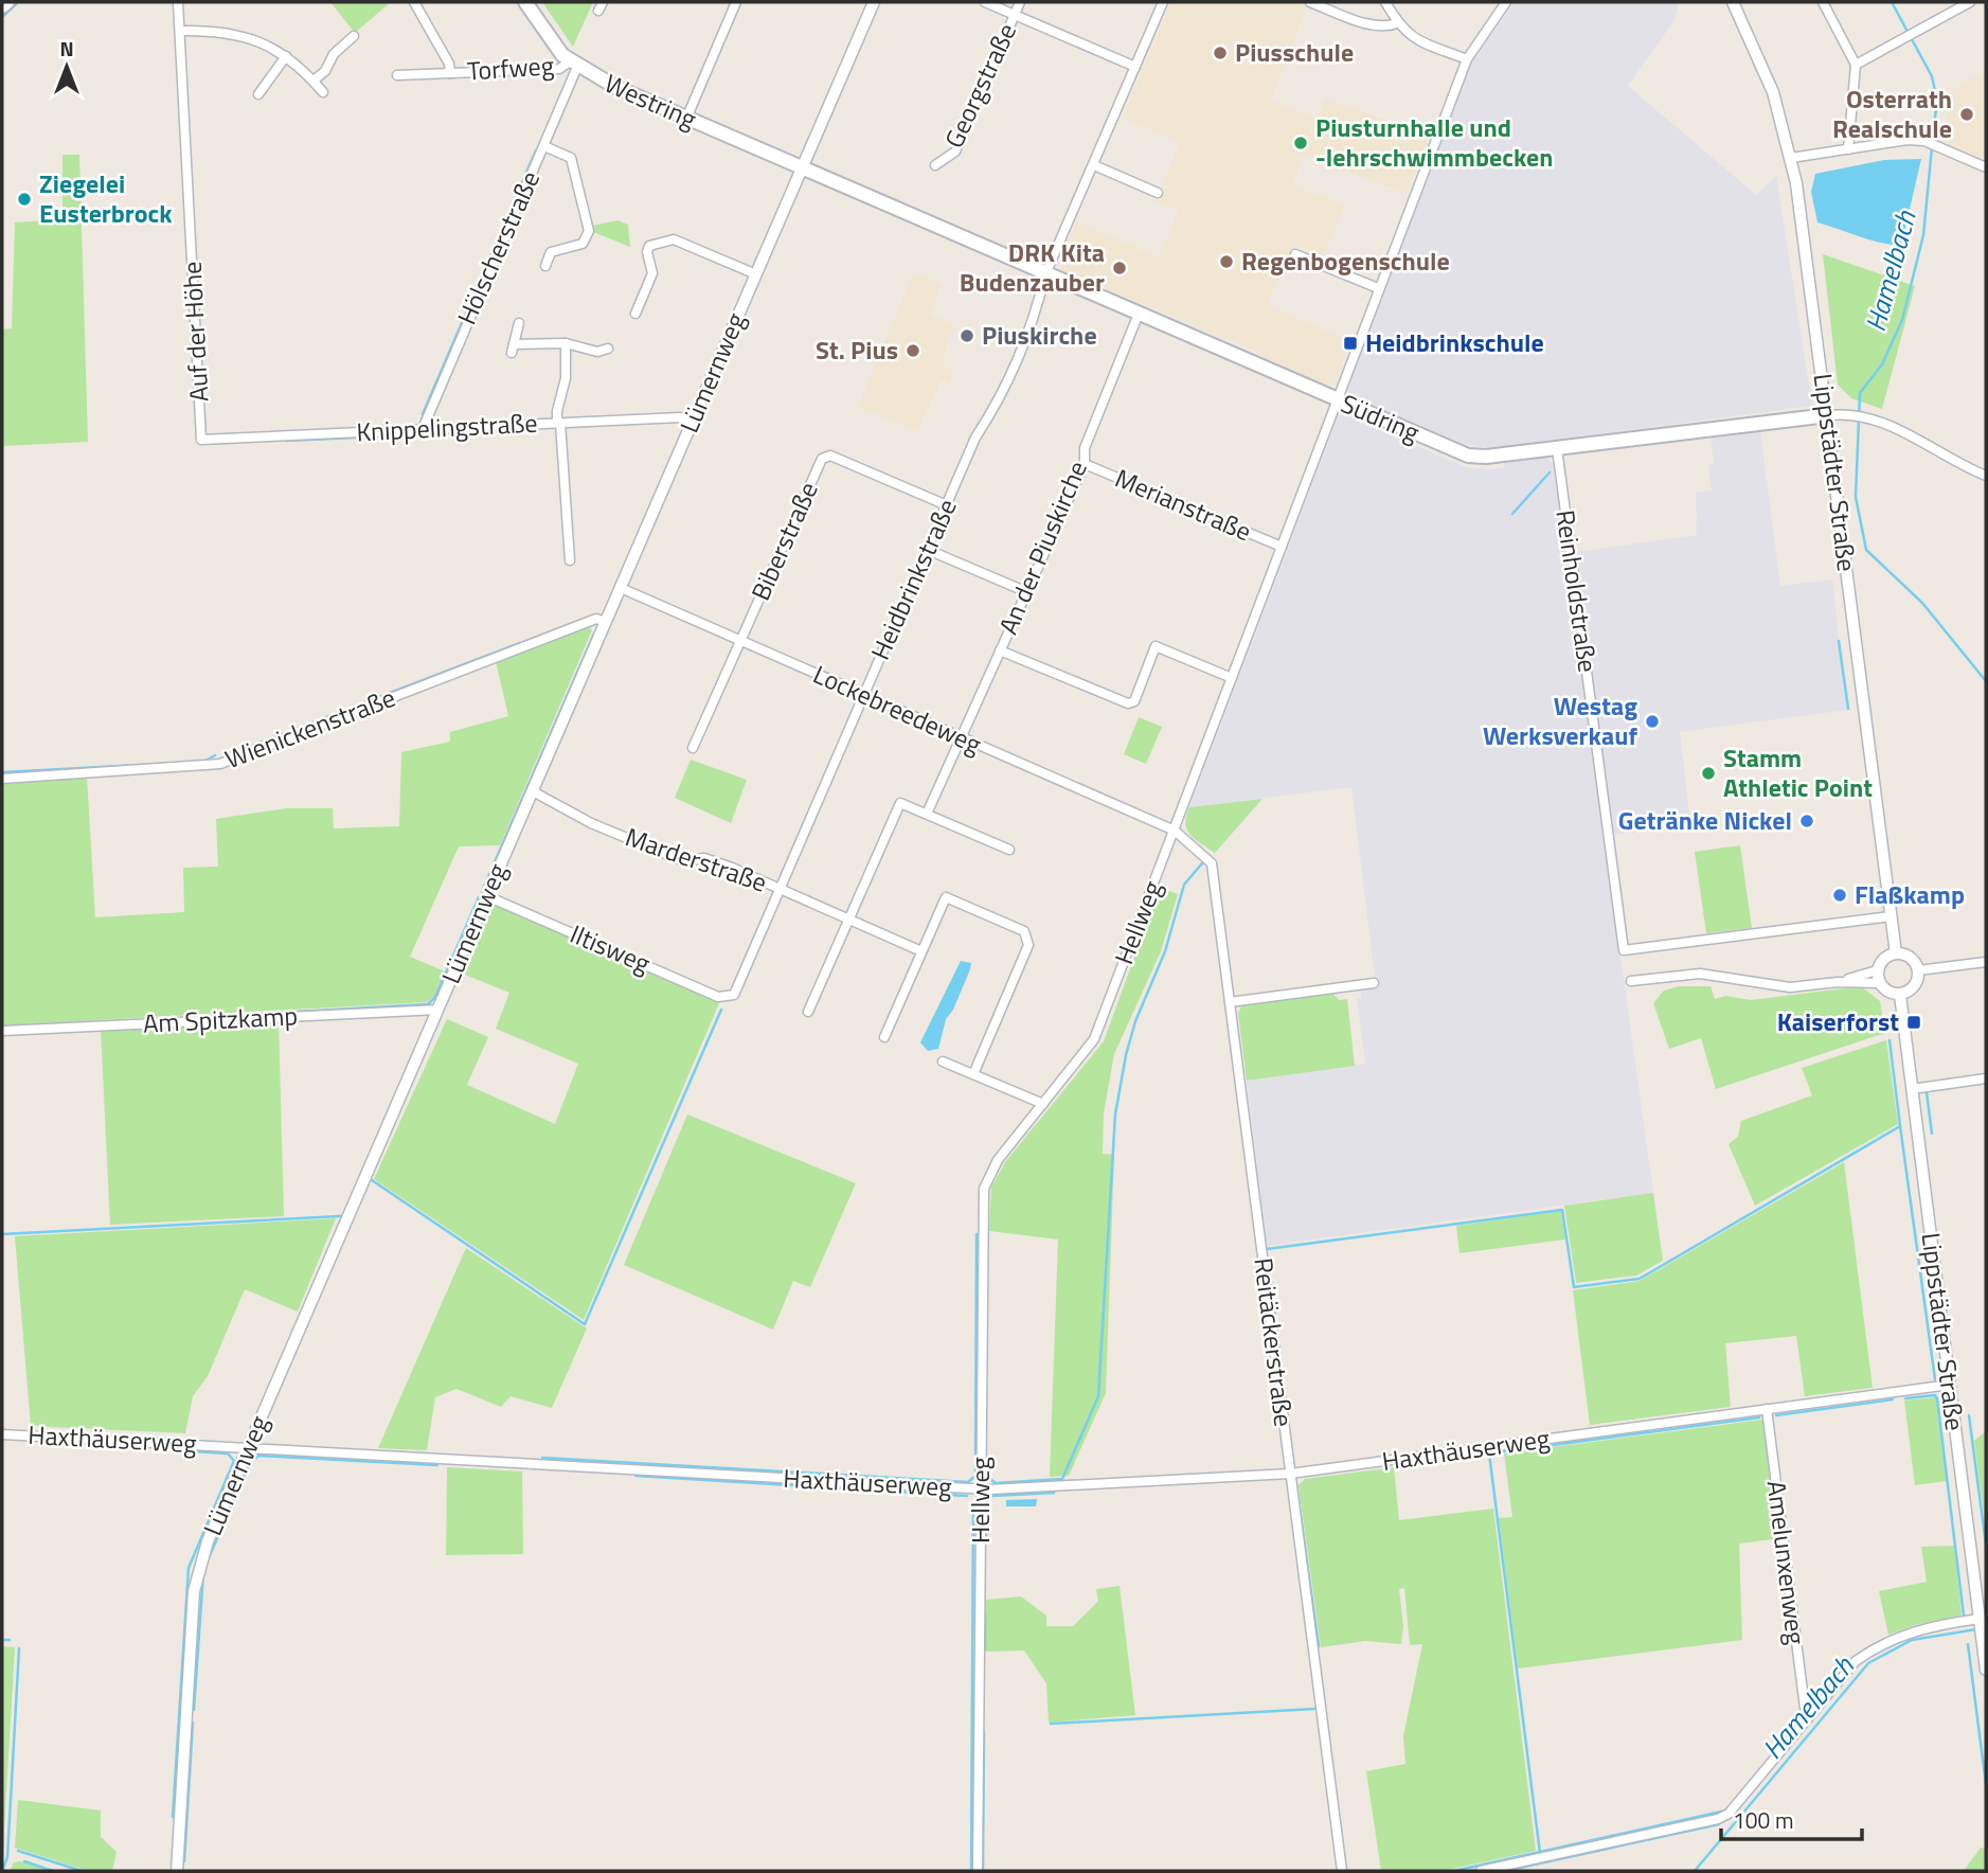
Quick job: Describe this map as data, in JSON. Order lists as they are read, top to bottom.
{
  "streets": {
    "main road": ["Westring", "Südring"],
    "street": [
      "Torfweg",
      "Georgstraße",
      "Hölscherstraße",
      "Auf der Höhe",
      "Lümernweg",
      "Knippelingstraße",
      "Lippstädter Straße",
      "Merianstraße",
      "Biberstraße",
      "An der Piuskirche",
      "Heidbrinkstraße",
      "Reinholdstraße",
      "Lockebreedeweg",
      "Wienickenstraße",
      "Marderstraße",
      "Hellweg",
      "Iltisweg",
      "Am Spitzkamp",
      "Reitäckerstraße",
      "Haxthäuserweg",
      "Amelunxenweg"
    ]
  },
  "crossings": [
    ["Torfweg", "Westring"],
    ["Torfweg", "Hölscherstraße"],
    ["Westring", "Hölscherstraße"],
    ["Westring", "Lümernweg"],
    ["Westring", "Südring"],
    ["Hölscherstraße", "Knippelingstraße"],
    ["Auf der Höhe", "Knippelingstraße"],
    ["Lümernweg", "Südring"],
    ["Lümernweg", "Knippelingstraße"],
    ["Lümernweg", "Lockebreedeweg"],
    ["Lümernweg", "Wienickenstraße"],
    ["Lümernweg", "Marderstraße"],
    ["Lümernweg", "Iltisweg"],
    ["Lümernweg", "Am Spitzkamp"],
    ["Lümernweg", "Haxthäuserweg"],
    ["Südring", "Lippstädter Straße"],
    ["Südring", "An der Piuskirche"],
    ["Südring", "Heidbrinkstraße"],
    ["Südring", "Reinholdstraße"],
    ["Südring", "Hellweg"],
    ["Lippstädter Straße", "Reinholdstraße"],
    ["Lippstädter Straße", "Haxthäuserweg"],
    ["Merianstraße", "An der Piuskirche"],
    ["Merianstraße", "Hellweg"],
    ["Biberstraße", "Heidbrinkstraße"],
    ["Biberstraße", "Lockebreedeweg"],
    ["An der Piuskirche", "Lockebreedeweg"],
    ["Heidbrinkstraße", "Lockebreedeweg"],
    ["Heidbrinkstraße", "Marderstraße"],
    ["Heidbrinkstraße", "Iltisweg"],
    ["Lockebreedeweg", "Hellweg"],
    ["Lockebreedeweg", "Reitäckerstraße"],
    ["Hellweg", "Reitäckerstraße"],
    ["Hellweg", "Haxthäuserweg"],
    ["Reitäckerstraße", "Haxthäuserweg"],
    ["Haxthäuserweg", "Amelunxenweg"]
  ],
  "water": ["Hamelbach"],
  "places": {
    "other": [
      "Piusschule",
      "Osterrath Realschule",
      "Piusturnhalle und -lehrschwimmbecken",
      "Ziegelei Eusterbrock",
      "Regenbogenschule",
      "DRK Kita Budenzauber",
      "Piuskirche",
      "St. Pius",
      "Westag Werksverkauf",
      "Stamm Athletic Point",
      "Getränke Nickel",
      "Flaßkamp"
    ],
    "transit": ["Heidbrinkschule", "Kaiserforst"]
  },
  "scale_bar": "100 m",
  "north": "top"
}
